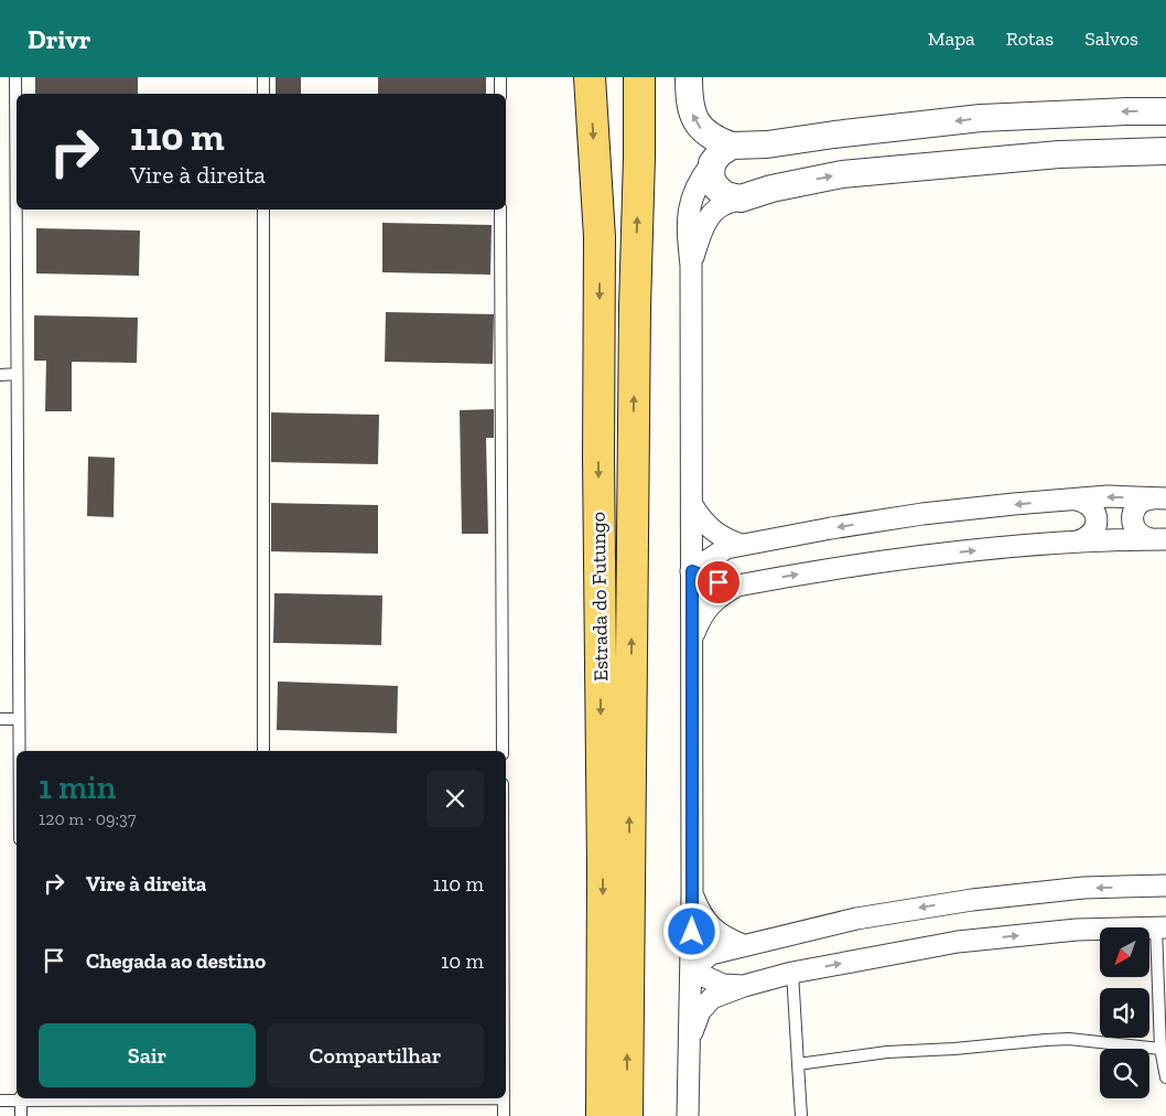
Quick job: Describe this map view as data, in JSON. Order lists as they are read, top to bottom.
{
  "streets": {
    "main road": ["Estrada do Futungo"]
  },
  "north": "bottom left",
  "page": {
    "header": "Drivr",
    "nav": ["Mapa", "Rotas", "Salvos"],
    "turn": ["110 m", "Vire à direita"],
    "heading": ["1 min", "120 m · 09:37"],
    "list": [
      {
        "name": "Vire à direita",
        "value": "110 m"
      },
      {
        "name": "Chegada ao destino",
        "value": "10 m"
      }
    ],
    "buttons": ["Sair", "Compartilhar"]
  }
}
